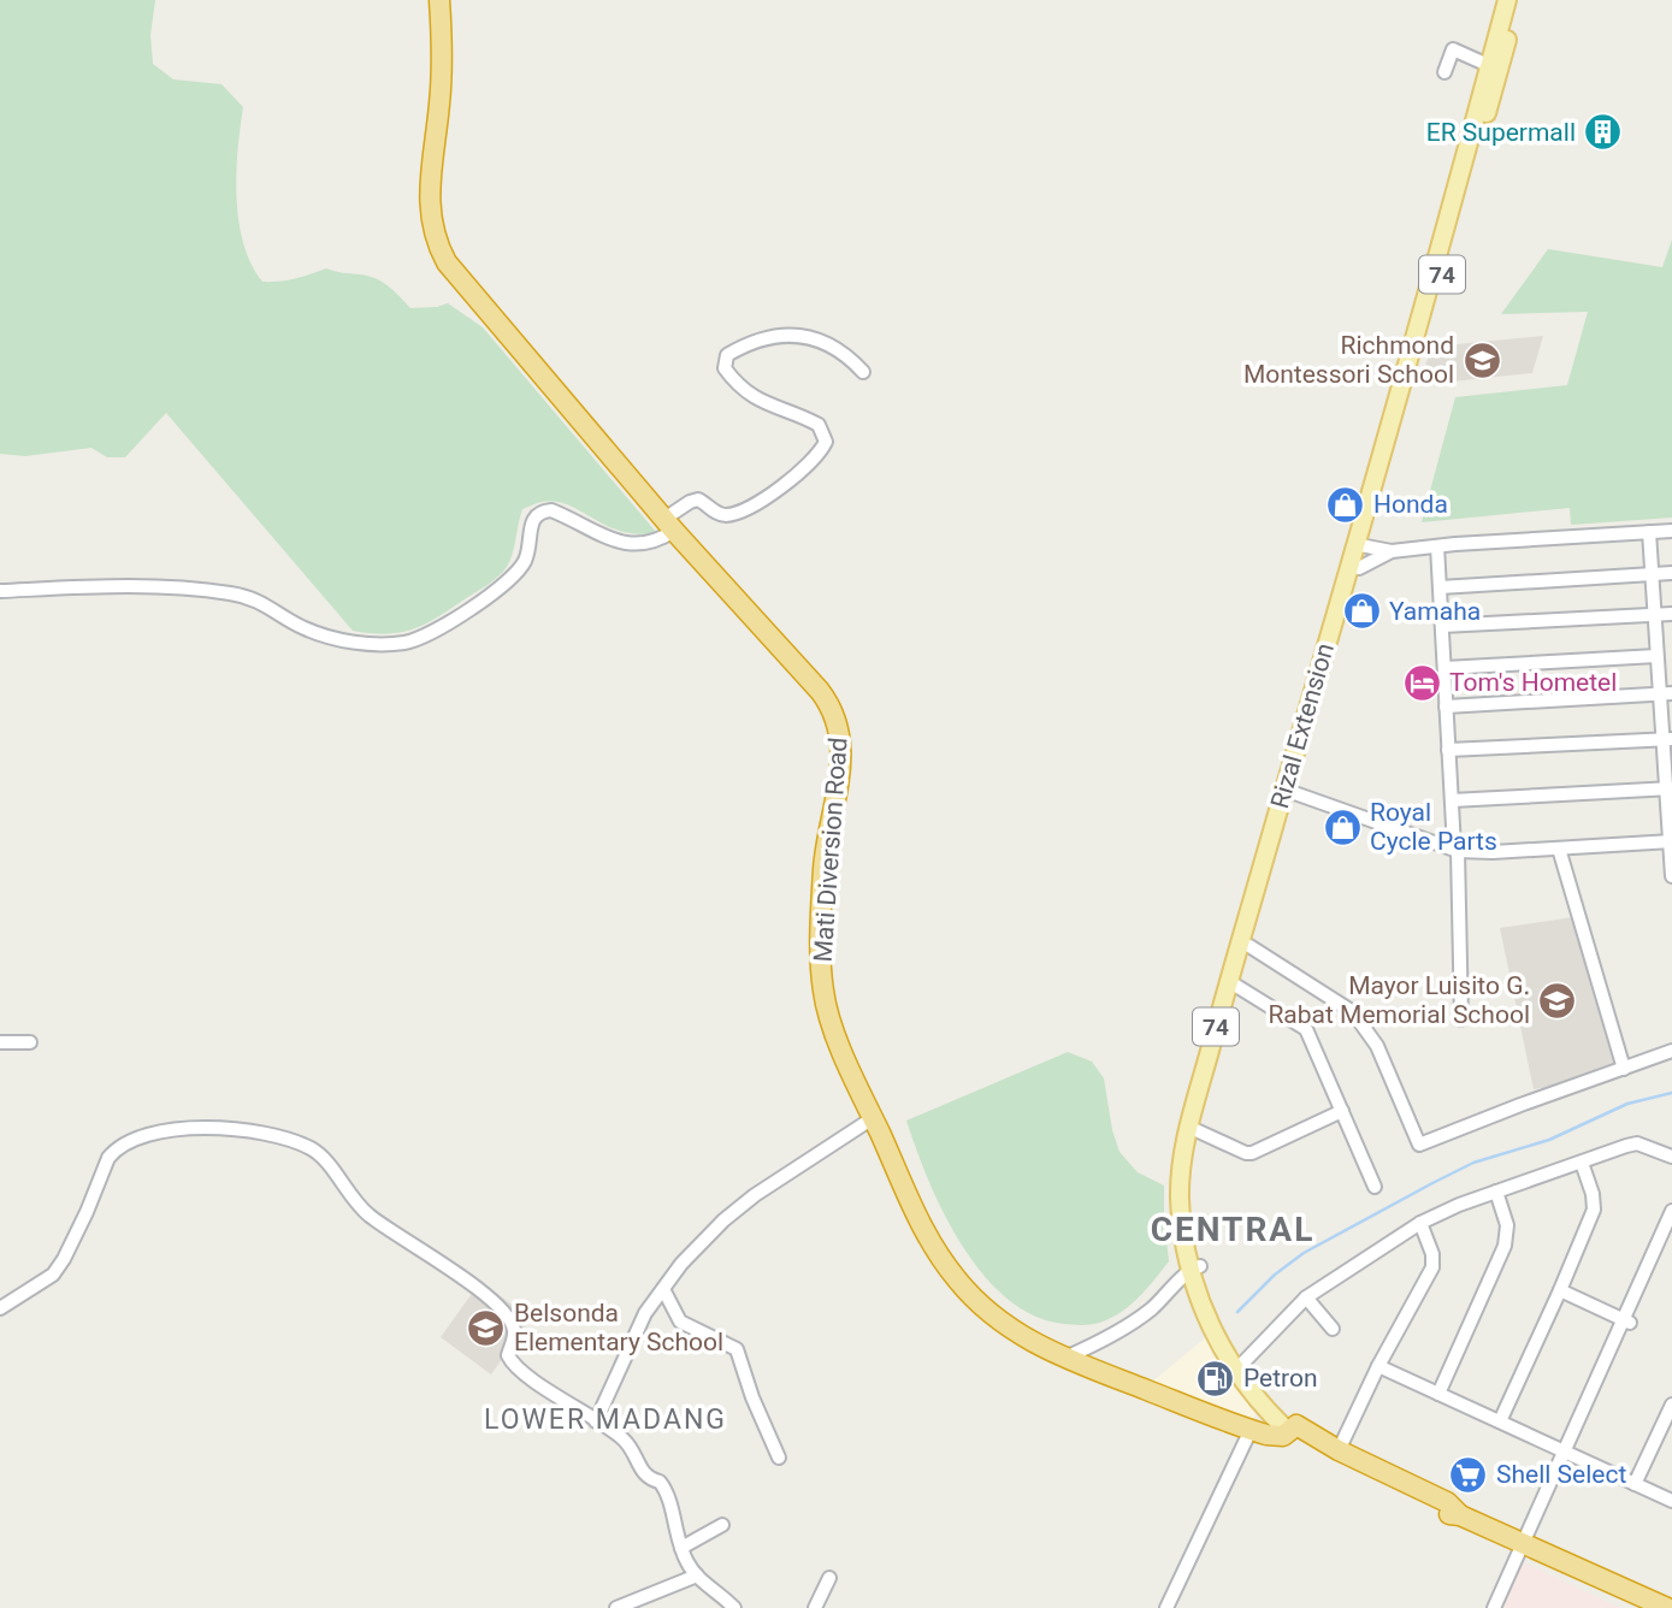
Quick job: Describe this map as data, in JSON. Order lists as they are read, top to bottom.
{
  "streets": {
    "highway": ["74", "Mati Diversion Road"],
    "main road": ["Rizal Extension"]
  },
  "crossings": [
    ["74", "Rizal Extension"],
    ["74", "Mati Diversion Road"],
    ["Rizal Extension", "Mati Diversion Road"]
  ],
  "districts": ["CENTRAL", "LOWER MADANG"],
  "places": {
    "building": ["ER Supermall"],
    "school or university": ["Richmond Montessori School", "Mayor Luisito G. Rabat Memorial School", "Belsonda Elementary School"],
    "shop": ["Honda", "Yamaha", "Royal Cycle Parts"],
    "hotel": ["Tom's Hometel"],
    "fuel station": ["Petron"],
    "supermarket": ["Shell Select"]
  }
}
